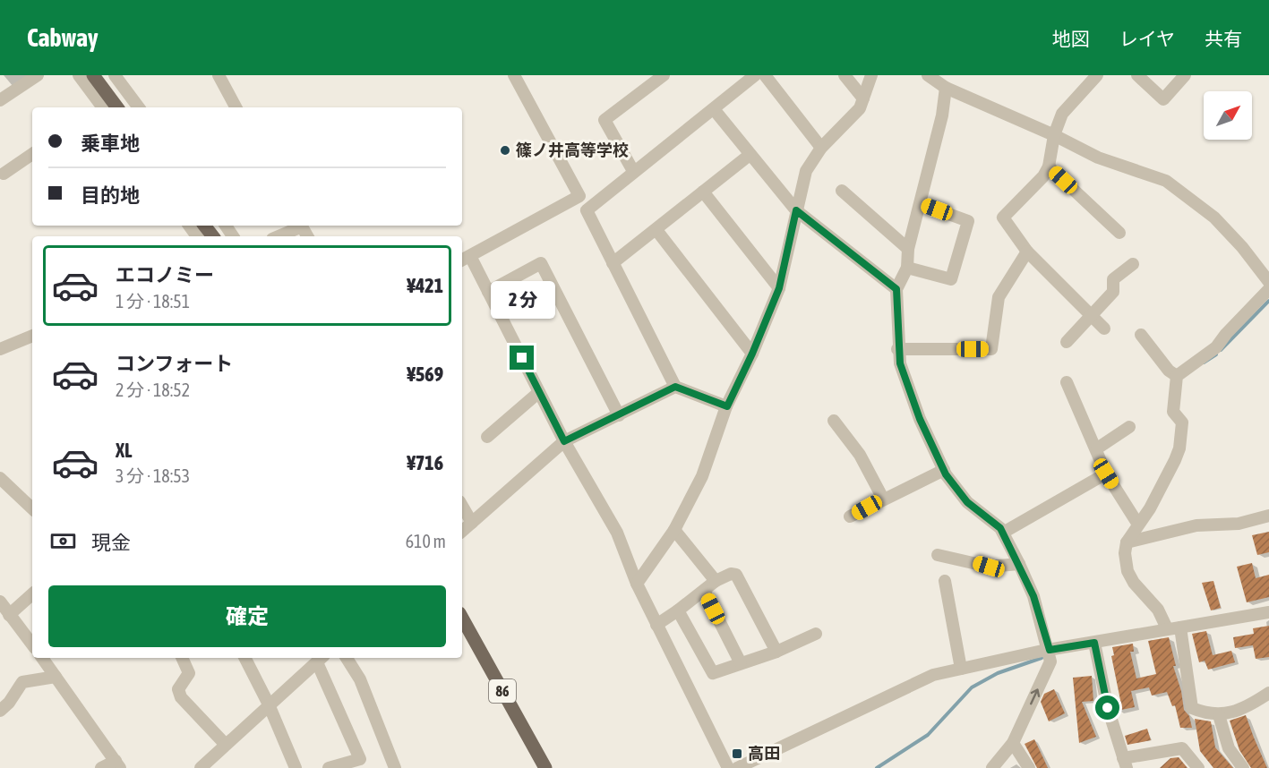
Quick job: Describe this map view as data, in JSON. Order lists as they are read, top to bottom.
{
  "streets": {
    "main road": ["86"]
  },
  "places": {
    "other": ["篠ノ井高等学校"],
    "transit": ["高田"]
  },
  "north": "top right",
  "page": {
    "header": "Cabway",
    "nav": ["地図", "レイヤ", "共有"],
    "banner": ["乗車地", "目的地"],
    "list": [
      {
        "name": "エコノミー",
        "note": "1 分 · 18:51",
        "value": "¥421"
      },
      {
        "name": "コンフォート",
        "note": "2 分 · 18:52",
        "value": "¥569"
      },
      {
        "name": "XL",
        "note": "3 分 · 18:53",
        "value": "¥716"
      }
    ],
    "bubble": "2 分",
    "pay": ["現金", "610 m"],
    "buttons": "確定"
  }
}
